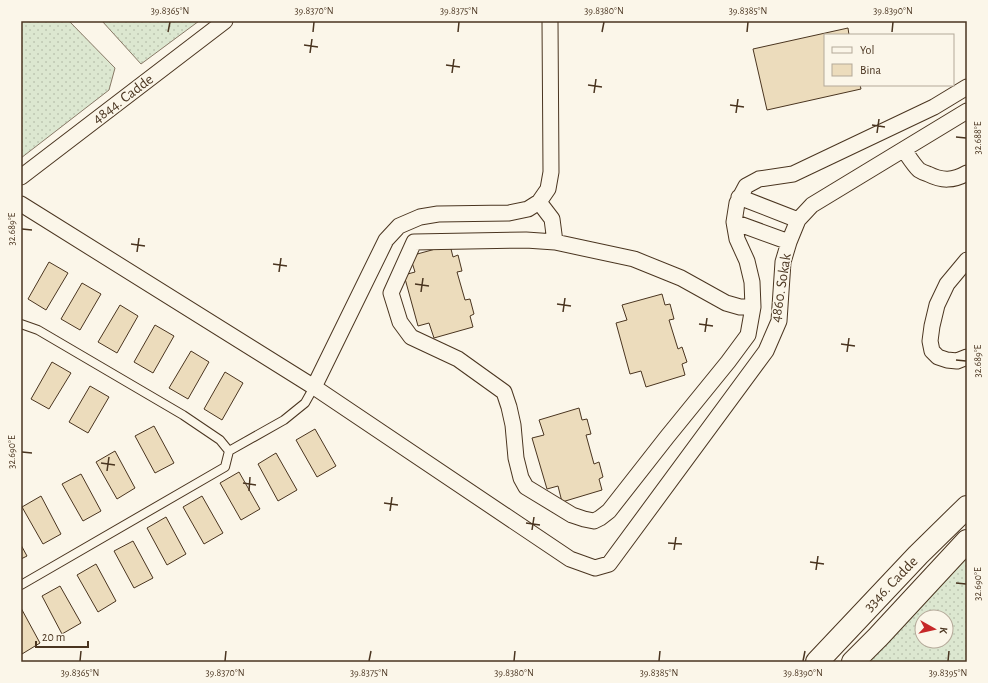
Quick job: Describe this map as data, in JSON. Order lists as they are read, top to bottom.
{
  "streets": {
    "street": ["4844. Cadde", "4860. Sokak", "3346. Cadde"]
  },
  "legend": ["Yol", "Bina"],
  "scale_bar": "20 m",
  "north": "right",
  "coordinates": [
    "39.8365°N",
    "39.8370°N",
    "39.8375°N",
    "39.8380°N",
    "39.8385°N",
    "39.8390°N",
    "32.688°E",
    "32.689°E",
    "32.690°E",
    "39.8395°N"
  ]
}
